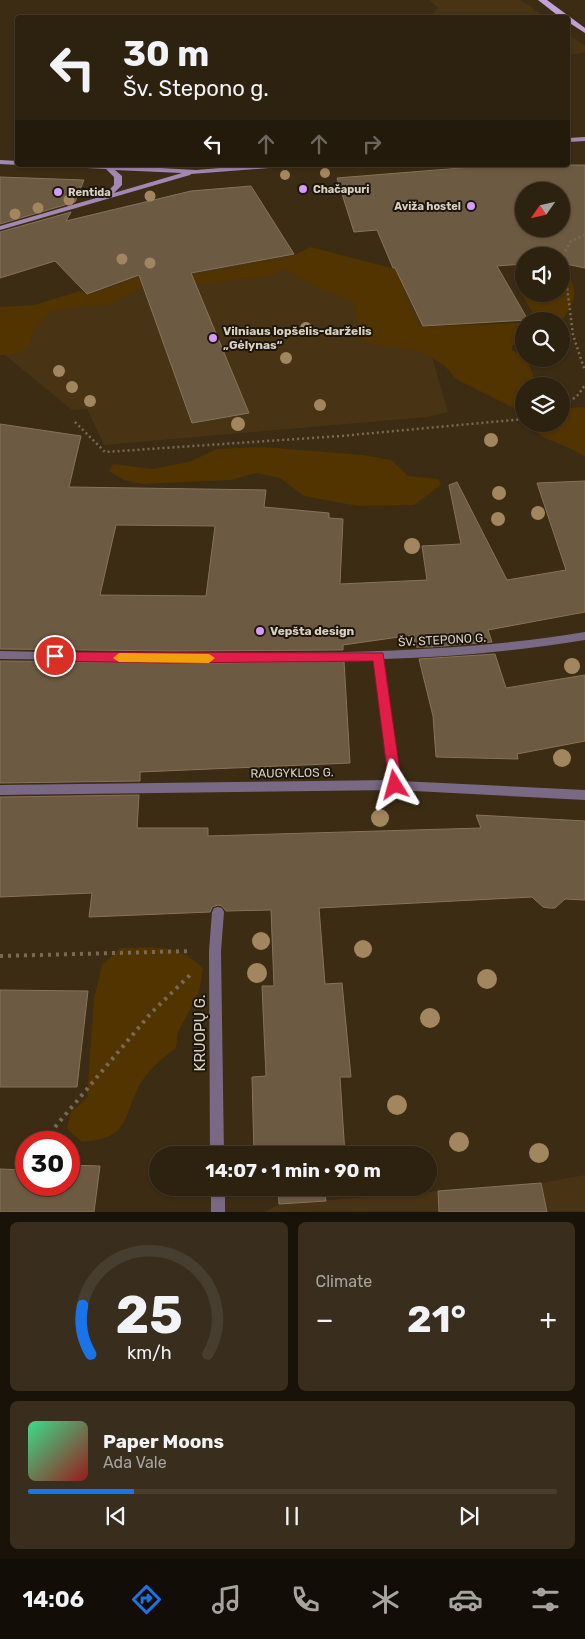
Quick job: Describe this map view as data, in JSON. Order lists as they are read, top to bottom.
{
  "streets": {
    "street": ["ŠV. STEPONO G.", "RAUGYKLOS G.", "KRUOPŲ G."]
  },
  "places": [
    "Chačapuri",
    "Rentida",
    "Aviža hostel",
    "Vilniaus lopšelis-darželis „Gėlynas“",
    "Vepšta design"
  ],
  "north": "bottom left",
  "page": {
    "turn": ["30 m", "Šv. Stepono g."],
    "limit": "30",
    "trip": "14:07 · 1 min · 90 m",
    "tile": "Climate",
    "heat": ["−", "21°", "+"],
    "song": ["Paper Moons", "Ada Vale"],
    "tabs": "14:06",
    "gauge": ["25", "km/h"]
  }
}
